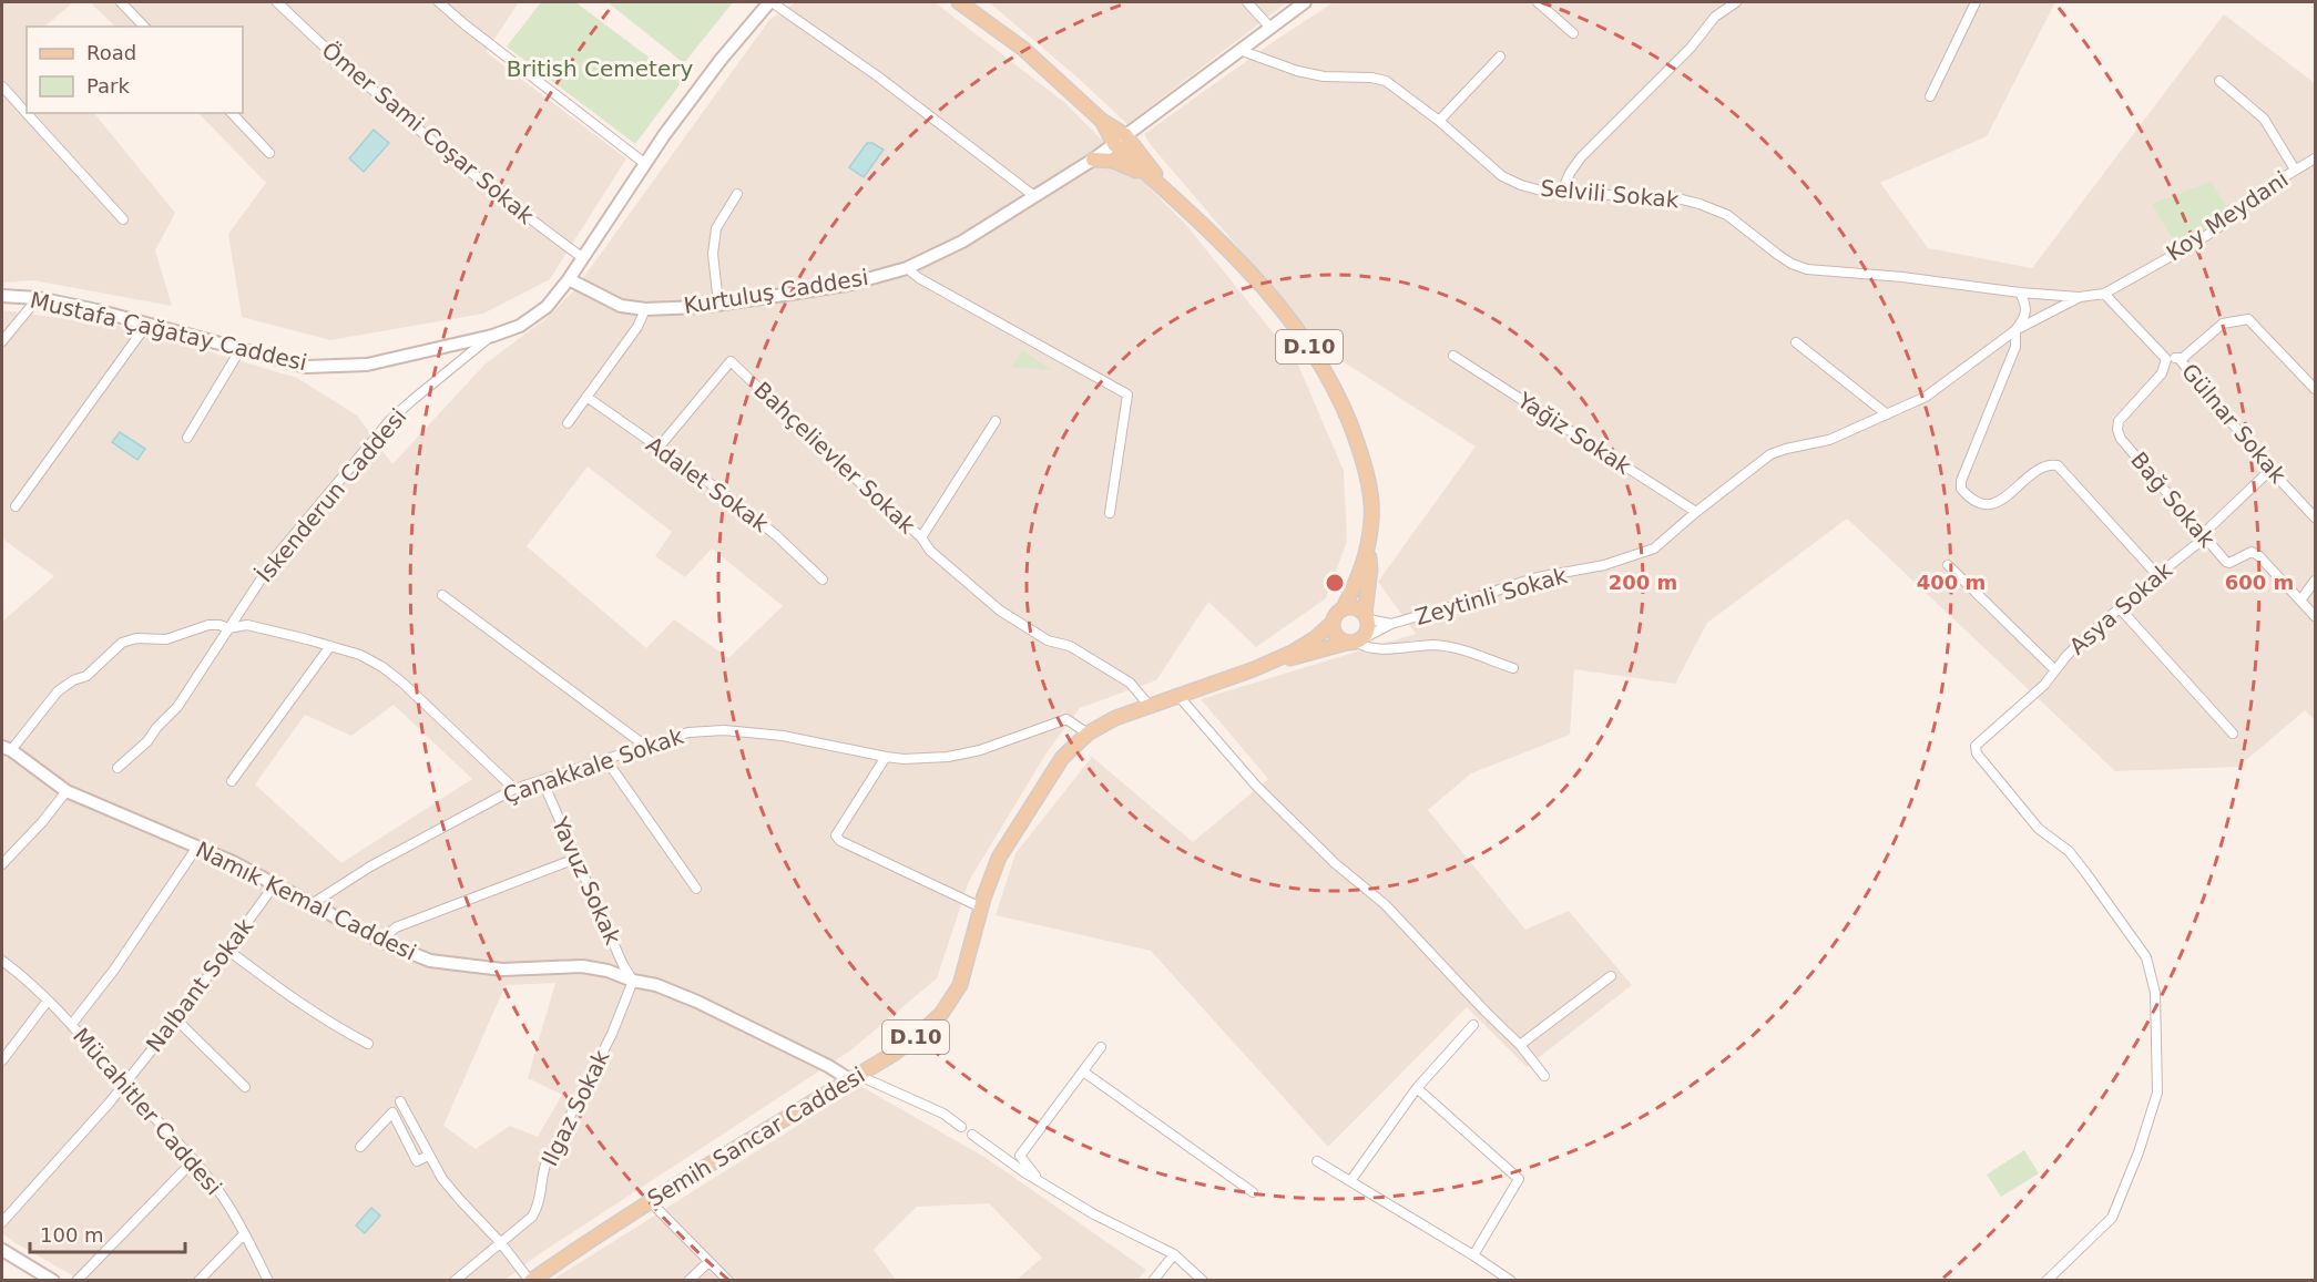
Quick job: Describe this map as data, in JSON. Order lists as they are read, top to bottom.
{
  "streets": {
    "main road": ["D.10", "Semih Sancar Caddesi"],
    "street": [
      "Ömer Sami Coşar Sokak",
      "Selvili Sokak",
      "Koy Meydani",
      "Kurtuluş Caddesi",
      "Mustafa Çağatay Caddesi",
      "Gülnar Sokak",
      "Yağiz Sokak",
      "Bahçelievler Sokak",
      "Adalet Sokak",
      "İskenderun Caddesi",
      "Bağ Sokak",
      "Zeytinli Sokak",
      "Asya Sokak",
      "Çanakkale Sokak",
      "Yavuz Sokak",
      "Namık Kemal Caddesi",
      "Nalbant Sokak",
      "Ilgaz Sokak",
      "Mücahitler Caddesi"
    ]
  },
  "crossings": [
    ["Ömer Sami Coşar Sokak", "İskenderun Caddesi"],
    ["Selvili Sokak", "Kurtuluş Caddesi"],
    ["Selvili Sokak", "Zeytinli Sokak"],
    ["Koy Meydani", "Zeytinli Sokak"],
    ["Kurtuluş Caddesi", "İskenderun Caddesi"],
    ["Kurtuluş Caddesi", "Semih Sancar Caddesi"],
    ["Mustafa Çağatay Caddesi", "İskenderun Caddesi"],
    ["Gülnar Sokak", "Asya Sokak"],
    ["Yağiz Sokak", "Zeytinli Sokak"],
    ["Bahçelievler Sokak", "Adalet Sokak"],
    ["Bağ Sokak", "Asya Sokak"],
    ["Zeytinli Sokak", "Semih Sancar Caddesi"],
    ["Çanakkale Sokak", "Yavuz Sokak"],
    ["Çanakkale Sokak", "Namık Kemal Caddesi"],
    ["Çanakkale Sokak", "Semih Sancar Caddesi"],
    ["Yavuz Sokak", "Namık Kemal Caddesi"],
    ["Yavuz Sokak", "Ilgaz Sokak"],
    ["Namık Kemal Caddesi", "Nalbant Sokak"],
    ["Namık Kemal Caddesi", "Ilgaz Sokak"],
    ["Namık Kemal Caddesi", "Semih Sancar Caddesi"],
    ["Nalbant Sokak", "Mücahitler Caddesi"]
  ],
  "parks": ["British Cemetery"],
  "legend": ["Road", "Park"],
  "scale_bar": "100 m",
  "rings": ["200 m", "400 m", "600 m"]
}
